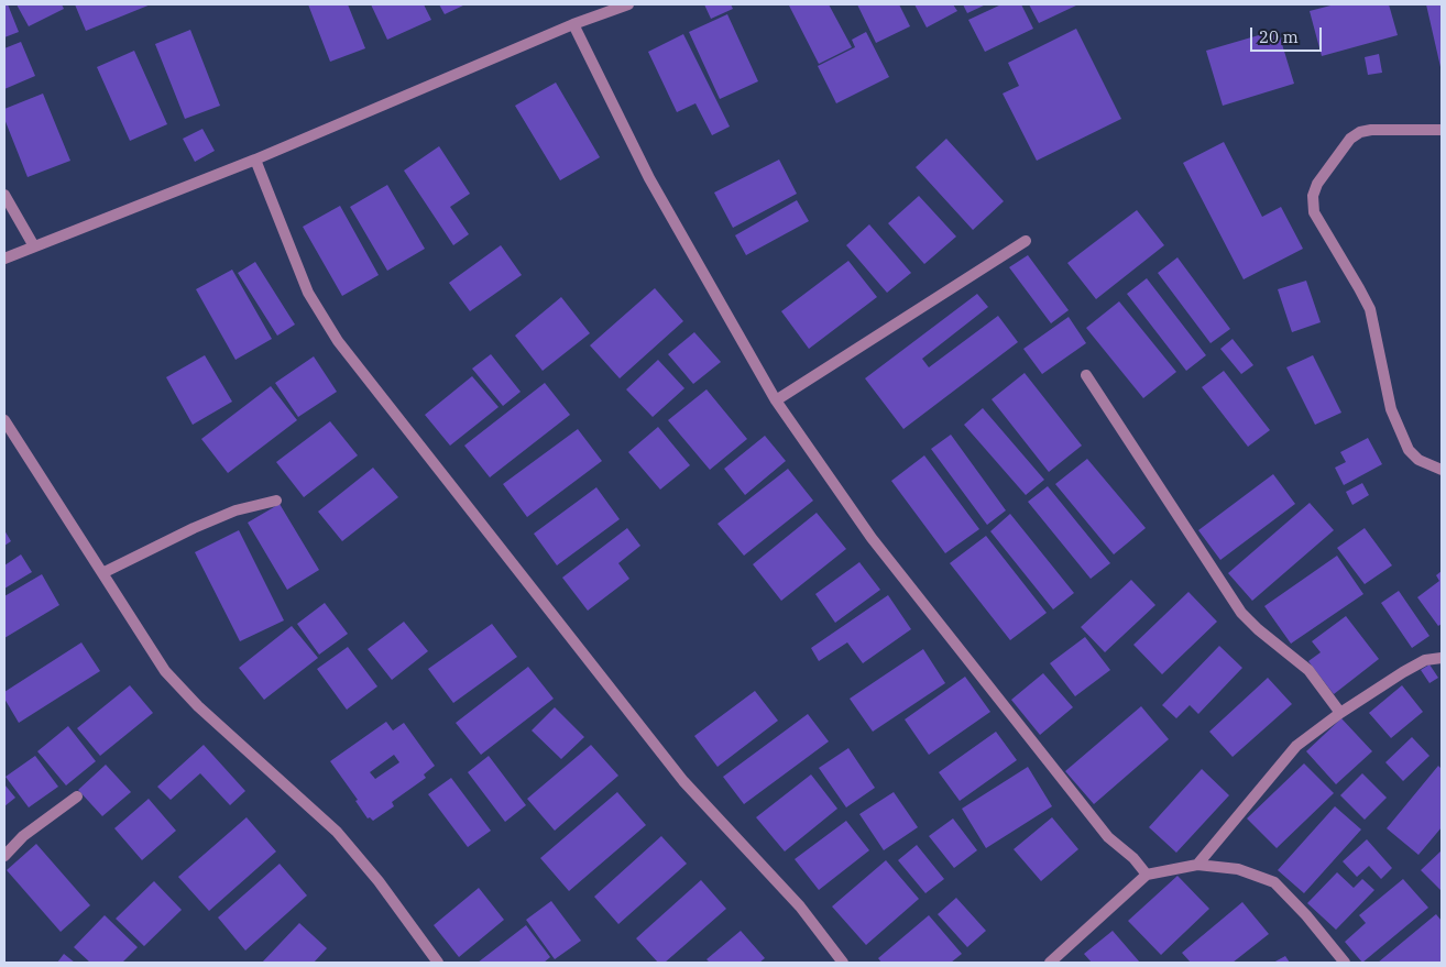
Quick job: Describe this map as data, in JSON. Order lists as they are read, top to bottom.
{
  "scale_bar": "20 m"
}
